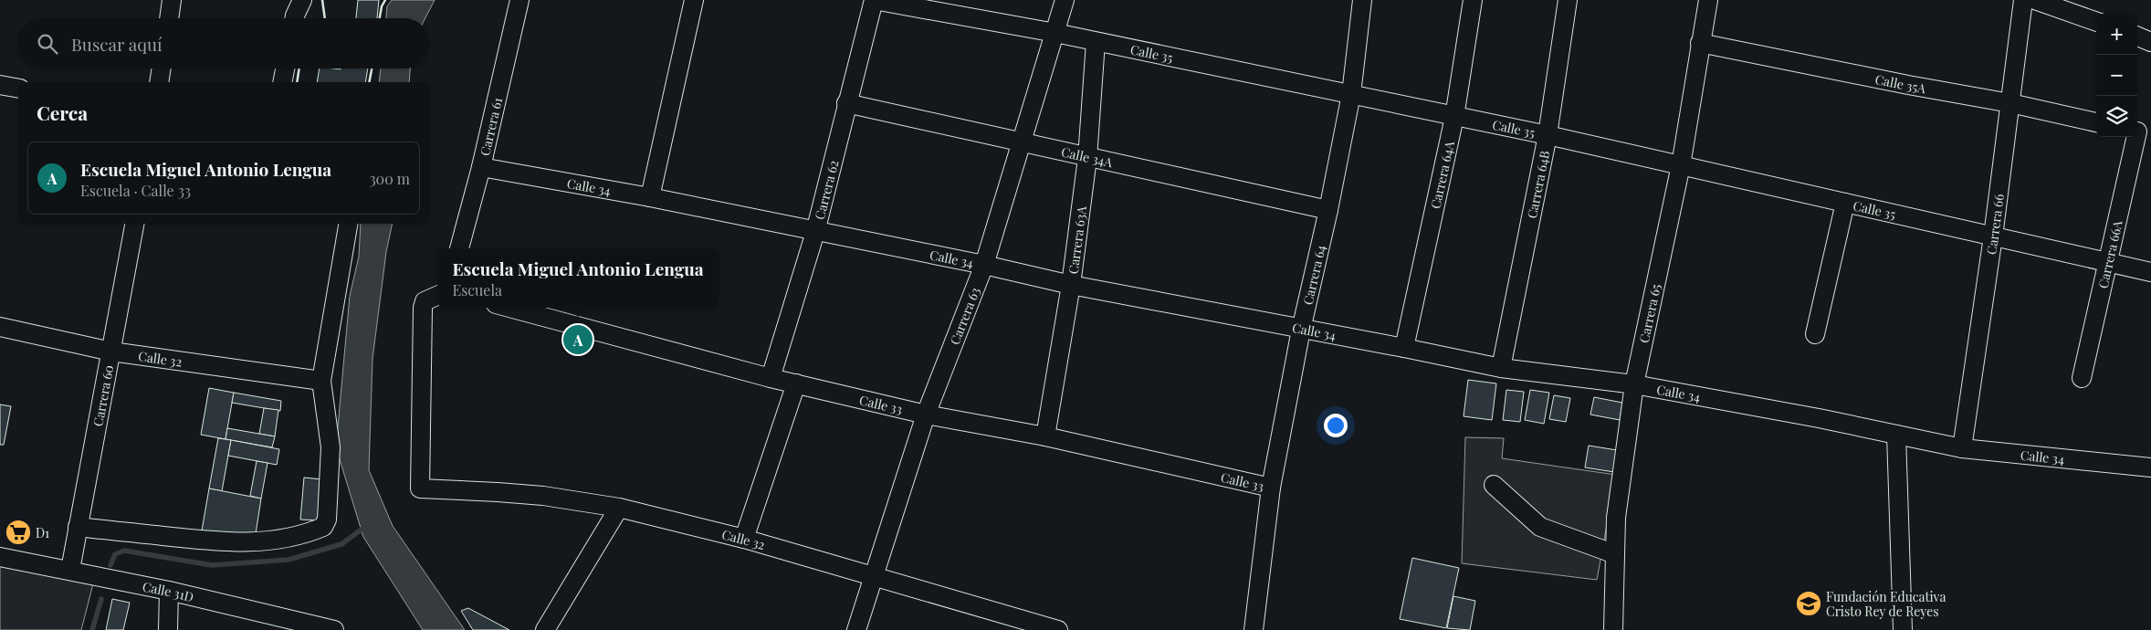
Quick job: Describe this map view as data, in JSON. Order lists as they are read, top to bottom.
{
  "streets": {
    "street": [
      "Calle 35",
      "Calle 35A",
      "Carrera 61",
      "Calle 34A",
      "Carrera 64A",
      "Carrera 64B",
      "Calle 34",
      "Carrera 62",
      "Carrera 66",
      "Carrera 63A",
      "Carrera 66A",
      "Carrera 64",
      "Carrera 65",
      "Carrera 63",
      "Calle 32",
      "Carrera 60",
      "Calle 33",
      "Calle 31D"
    ]
  },
  "crossings": [
    ["Calle 35", "Carrera 64A"],
    ["Calle 35", "Carrera 64B"],
    ["Calle 35", "Carrera 62"],
    ["Calle 35", "Carrera 66"],
    ["Calle 35", "Carrera 63A"],
    ["Calle 35", "Carrera 66A"],
    ["Calle 35", "Carrera 64"],
    ["Calle 35", "Carrera 65"],
    ["Calle 35", "Carrera 63"],
    ["Calle 35A", "Carrera 66"],
    ["Calle 35A", "Carrera 65"],
    ["Carrera 61", "Calle 34"],
    ["Calle 34A", "Carrera 62"],
    ["Calle 34A", "Carrera 63A"],
    ["Calle 34A", "Carrera 64"],
    ["Calle 34A", "Carrera 63"],
    ["Carrera 64A", "Calle 34"],
    ["Carrera 64B", "Calle 34"],
    ["Calle 34", "Carrera 62"],
    ["Calle 34", "Carrera 66"],
    ["Calle 34", "Carrera 63A"],
    ["Calle 34", "Carrera 64"],
    ["Calle 34", "Carrera 65"],
    ["Calle 34", "Carrera 63"],
    ["Carrera 62", "Calle 33"],
    ["Carrera 63A", "Calle 33"],
    ["Carrera 64", "Calle 33"],
    ["Carrera 63", "Calle 32"],
    ["Carrera 63", "Calle 33"],
    ["Calle 32", "Carrera 60"],
    ["Carrera 60", "Calle 31D"]
  ],
  "places": {
    "supermarket": ["D1"],
    "school or university": ["Fundación Educativa Cristo Rey de Reyes"]
  },
  "page": {
    "map_buttons": ["+", "−"],
    "search": "Buscar aquí",
    "heading": "Cerca",
    "list": [
      {
        "mark": "A",
        "name": "Escuela Miguel Antonio Lengua",
        "note": "Escuela · Calle 33",
        "value": "300 m"
      }
    ],
    "popup": ["Escuela Miguel Antonio Lengua", "Escuela"],
    "pins": "A"
  }
}
